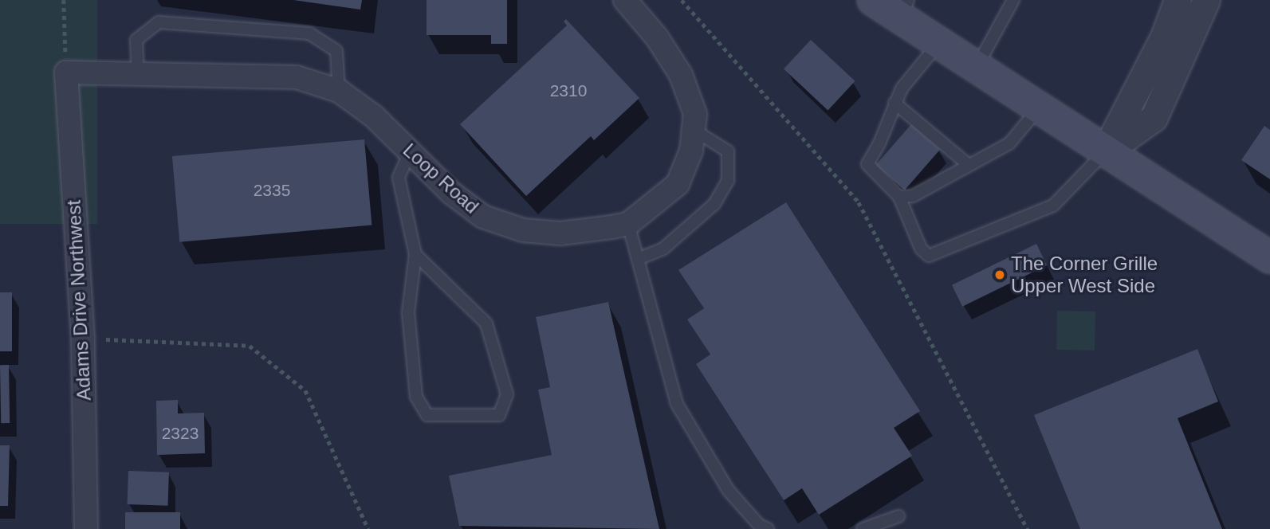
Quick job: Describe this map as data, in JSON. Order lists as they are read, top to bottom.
{
  "streets": {
    "street": ["Loop Road", "Adams Drive Northwest"]
  },
  "crossings": [
    ["Loop Road", "Adams Drive Northwest"]
  ],
  "places": ["The Corner Grille Upper West Side"],
  "house_numbers": ["2310", "2335", "2323"]
}
